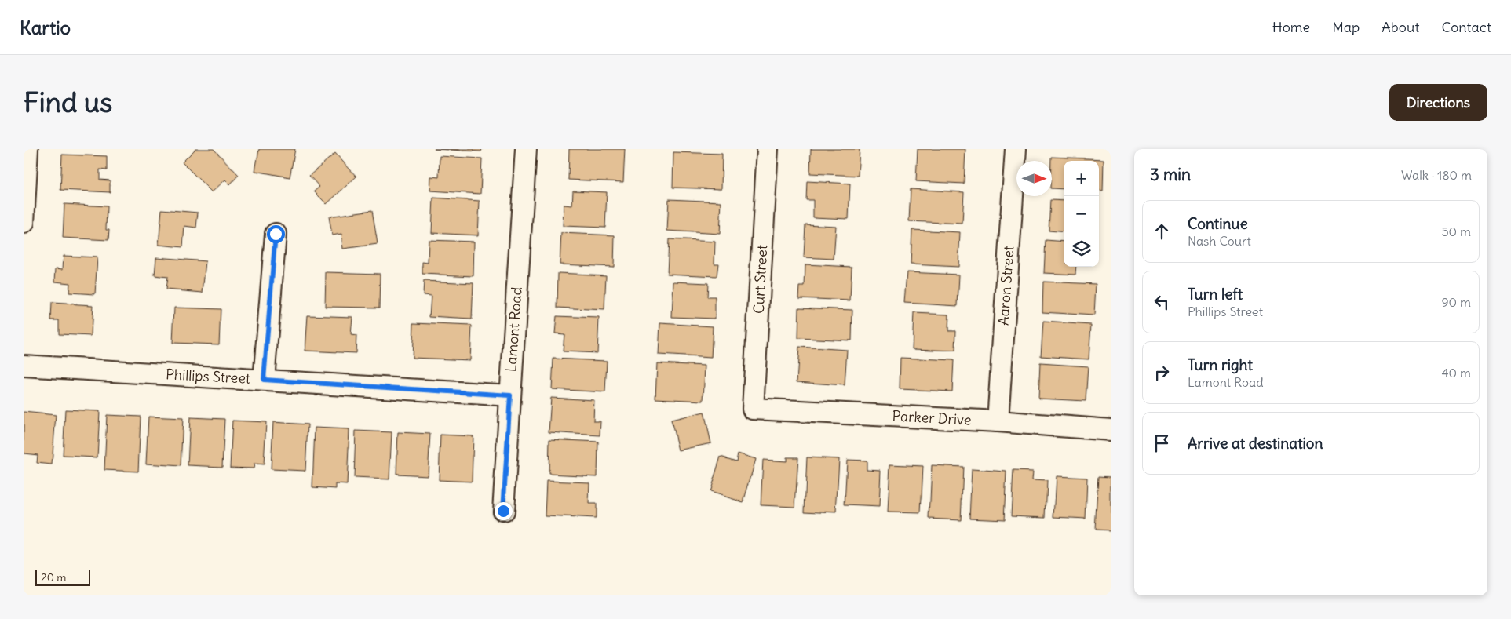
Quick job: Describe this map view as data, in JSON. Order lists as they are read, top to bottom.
{
  "streets": {
    "street": [
      "Curt Street",
      "Aaron Street",
      "Lamont Road",
      "Phillips Street",
      "Parker Drive"
    ]
  },
  "crossings": [
    ["Curt Street", "Parker Drive"],
    ["Aaron Street", "Parker Drive"],
    ["Lamont Road", "Phillips Street"]
  ],
  "scale_bar": "20 m",
  "north": "right",
  "page": {
    "header": "Kartio",
    "nav": [
      "Home",
      "Map",
      "About",
      "Contact"
    ],
    "buttons": "Directions",
    "title": "Find us",
    "heading": ["3 min", "Walk · 180 m"],
    "map_buttons": ["+", "−"],
    "list": [
      ["Continue", "Nash Court", "50 m"],
      ["Turn left", "Phillips Street", "90 m"],
      ["Turn right", "Lamont Road", "40 m"],
      "Arrive at destination"
    ],
    "scale": "20 m"
  }
}
